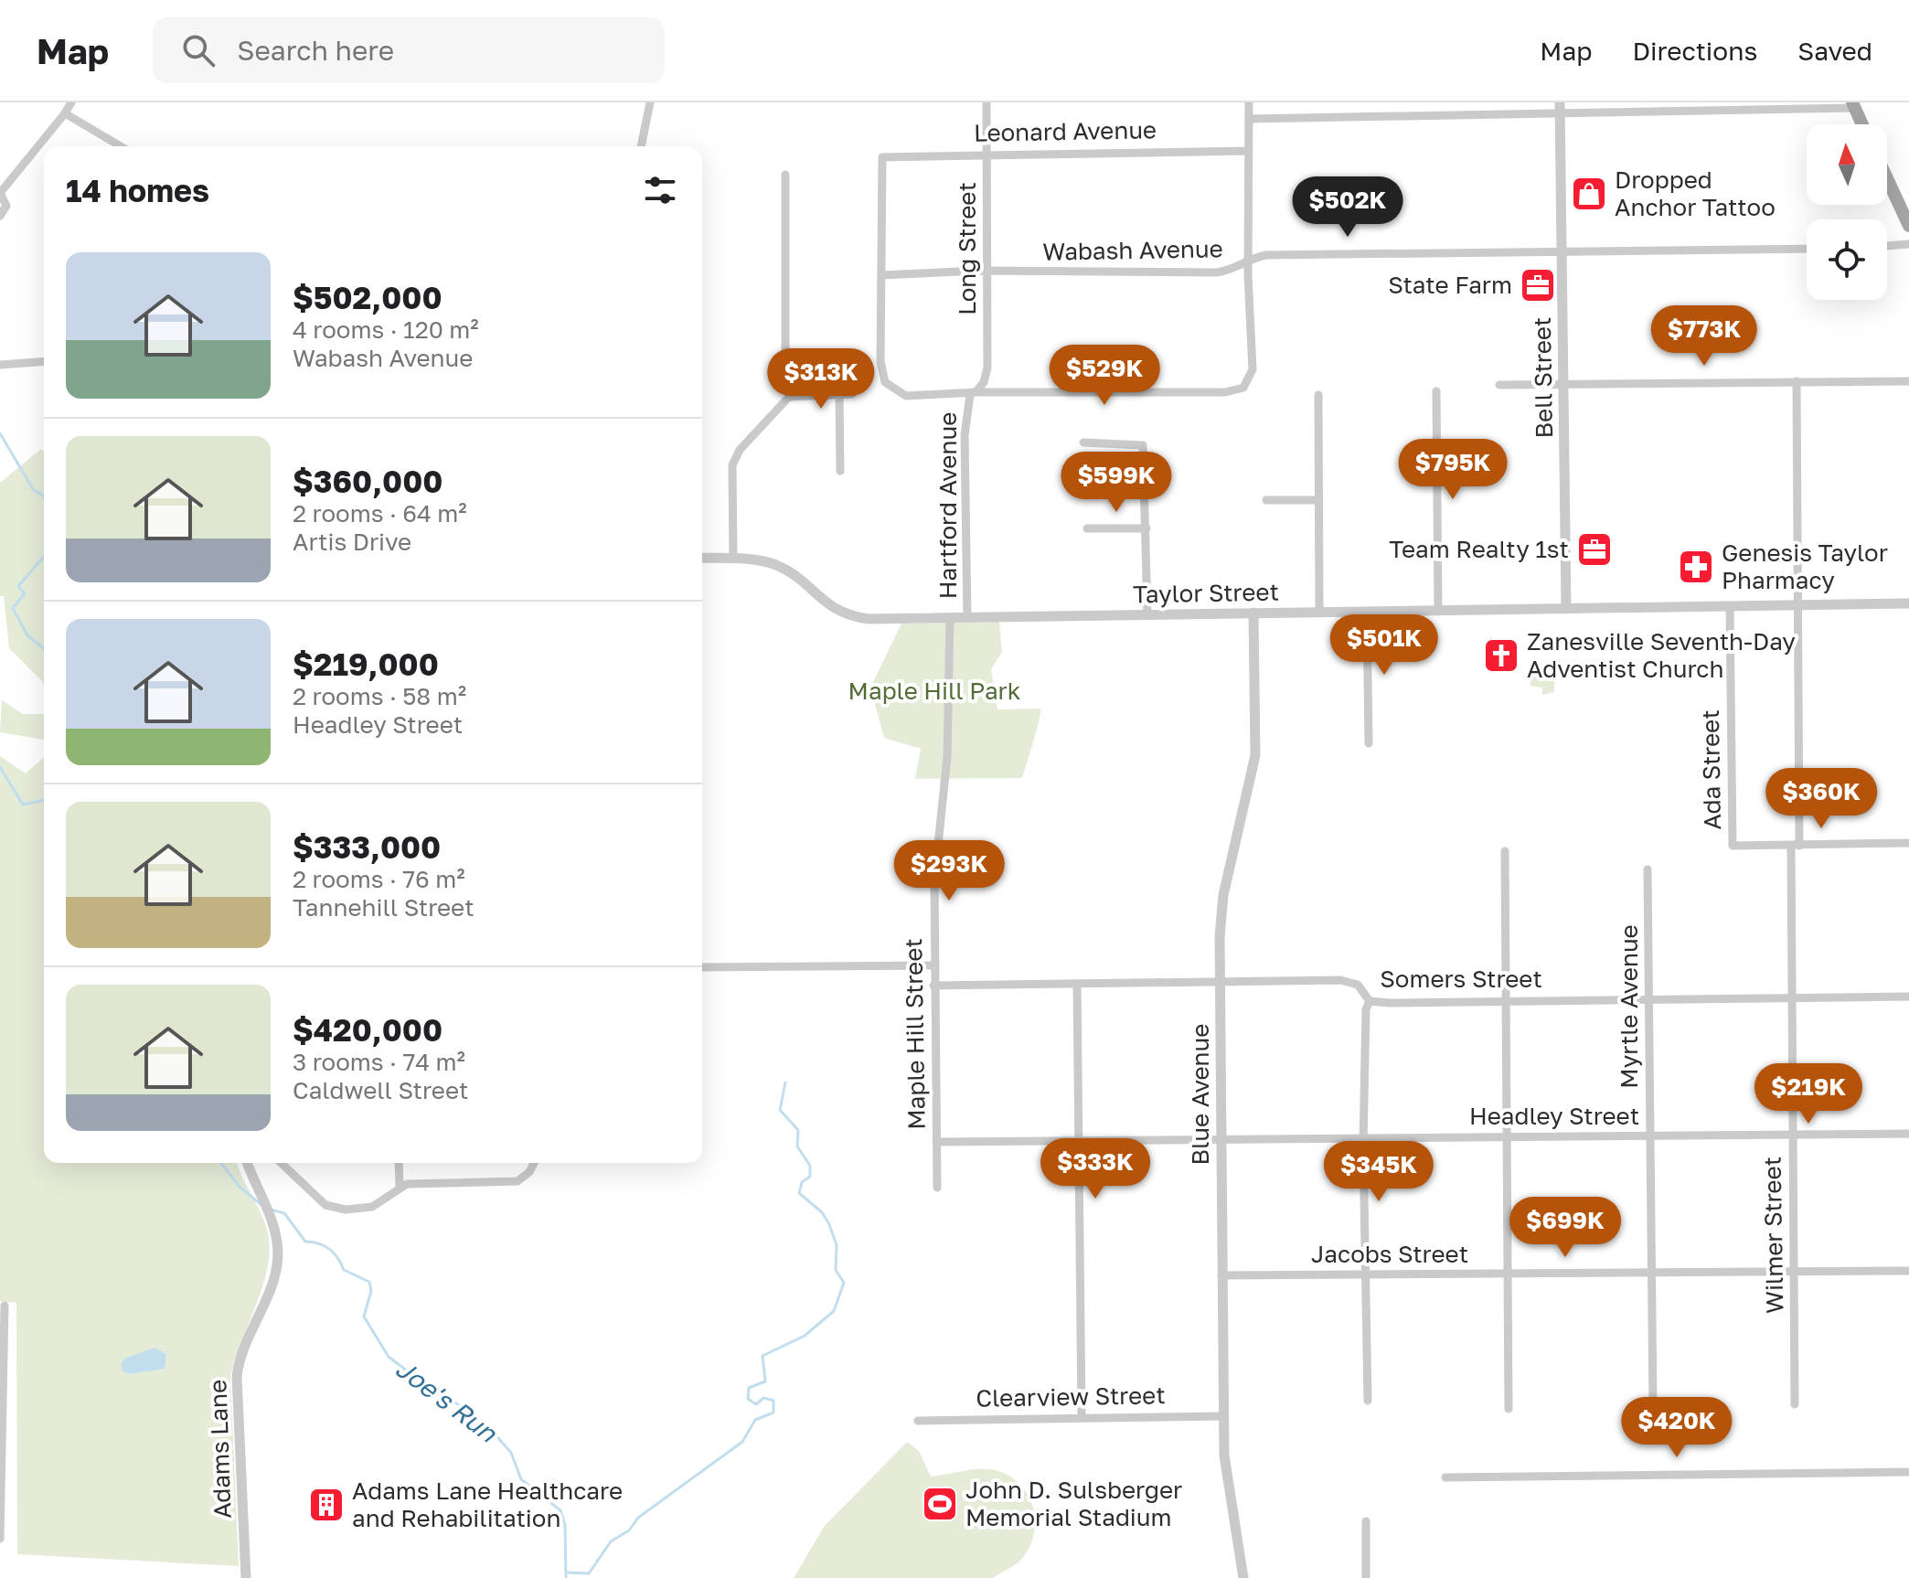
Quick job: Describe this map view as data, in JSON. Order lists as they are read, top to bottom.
{
  "streets": {
    "street": [
      "Leonard Avenue",
      "Long Street",
      "Wabash Avenue",
      "Bell Street",
      "Hartford Avenue",
      "Taylor Street",
      "Ada Street",
      "Somers Street",
      "Myrtle Avenue",
      "Maple Hill Street",
      "Blue Avenue",
      "Headley Street",
      "Wilmer Street",
      "Jacobs Street",
      "Clearview Street",
      "Adams Lane"
    ]
  },
  "crossings": [
    ["Leonard Avenue", "Long Street"],
    ["Leonard Avenue", "Wabash Avenue"],
    ["Long Street", "Wabash Avenue"],
    ["Long Street", "Hartford Avenue"],
    ["Wabash Avenue", "Bell Street"],
    ["Bell Street", "Taylor Street"],
    ["Hartford Avenue", "Taylor Street"],
    ["Taylor Street", "Ada Street"],
    ["Taylor Street", "Maple Hill Street"],
    ["Taylor Street", "Blue Avenue"],
    ["Taylor Street", "Wilmer Street"],
    ["Ada Street", "Wilmer Street"],
    ["Somers Street", "Myrtle Avenue"],
    ["Somers Street", "Maple Hill Street"],
    ["Somers Street", "Blue Avenue"],
    ["Somers Street", "Wilmer Street"],
    ["Myrtle Avenue", "Headley Street"],
    ["Myrtle Avenue", "Jacobs Street"],
    ["Maple Hill Street", "Headley Street"],
    ["Blue Avenue", "Headley Street"],
    ["Blue Avenue", "Jacobs Street"],
    ["Blue Avenue", "Clearview Street"],
    ["Headley Street", "Wilmer Street"],
    ["Wilmer Street", "Jacobs Street"]
  ],
  "water": ["Joe's Run"],
  "parks": ["Maple Hill Park"],
  "places": {
    "shop": ["Dropped Anchor Tattoo"],
    "office": ["State Farm", "Team Realty 1st"],
    "pharmacy": ["Genesis Taylor Pharmacy"],
    "church": ["Zanesville Seventh-Day Adventist Church"],
    "sports": ["John D. Sulsberger Memorial Stadium"],
    "building": ["Adams Lane Healthcare and Rehabilitation"]
  },
  "north": "top",
  "page": {
    "header": "Map",
    "search": "Search here",
    "nav": ["Map", "Directions", "Saved"],
    "heading": "14 homes",
    "price": [
      "$502K",
      "$773K",
      "$529K",
      "$313K",
      "$795K",
      "$599K",
      "$501K",
      "$360K",
      "$293K",
      "$219K",
      "$333K",
      "$345K",
      "$699K",
      "$420K"
    ],
    "list": [
      {
        "name": "$502,000",
        "note": "4 rooms · 120 m² · Wabash Avenue"
      },
      {
        "name": "$360,000",
        "note": "2 rooms · 64 m² · Artis Drive"
      },
      {
        "name": "$219,000",
        "note": "2 rooms · 58 m² · Headley Street"
      },
      {
        "name": "$333,000",
        "note": "2 rooms · 76 m² · Tannehill Street"
      },
      {
        "name": "$420,000",
        "note": "3 rooms · 74 m² · Caldwell Street"
      }
    ]
  }
}
